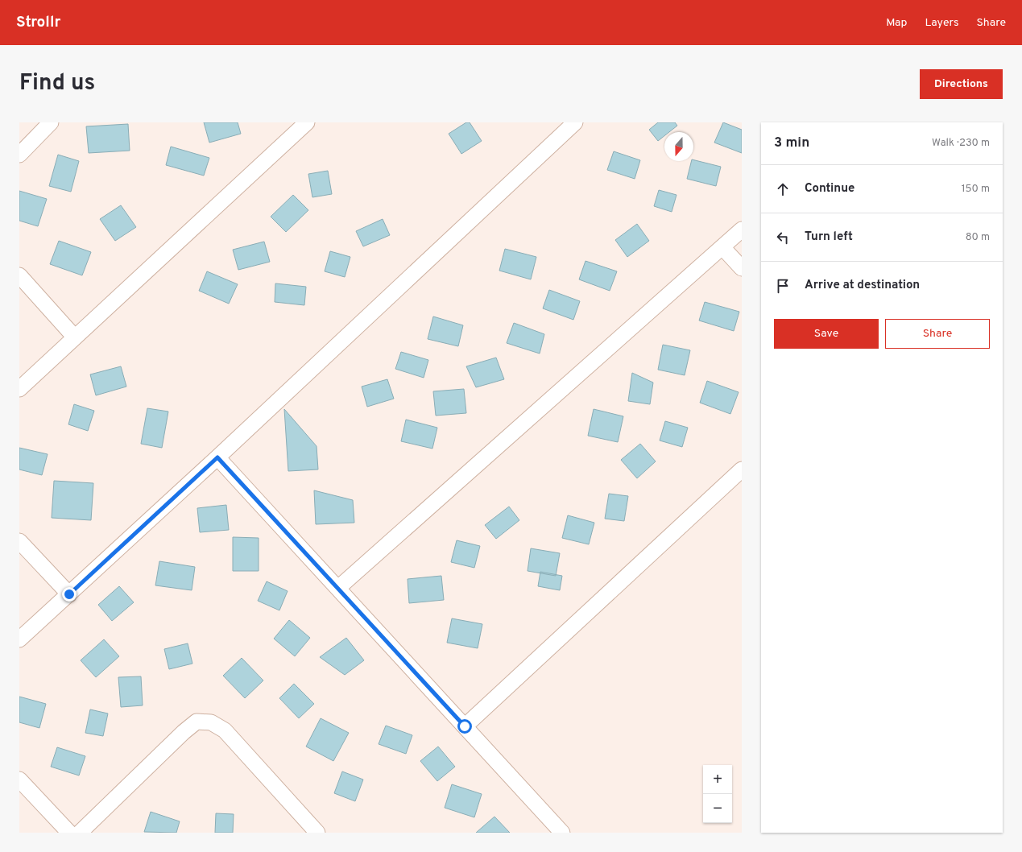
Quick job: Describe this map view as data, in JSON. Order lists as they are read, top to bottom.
{
  "north": "bottom",
  "page": {
    "header": "Strollr",
    "nav": ["Map", "Layers", "Share"],
    "title": "Find us",
    "buttons": [
      "Directions",
      ["Save", "Share"]
    ],
    "heading": ["3 min", "Walk · 230 m"],
    "list": [
      ["Continue", "150 m"],
      ["Turn left", "80 m"],
      "Arrive at destination"
    ],
    "map_buttons": ["+", "−"]
  }
}
